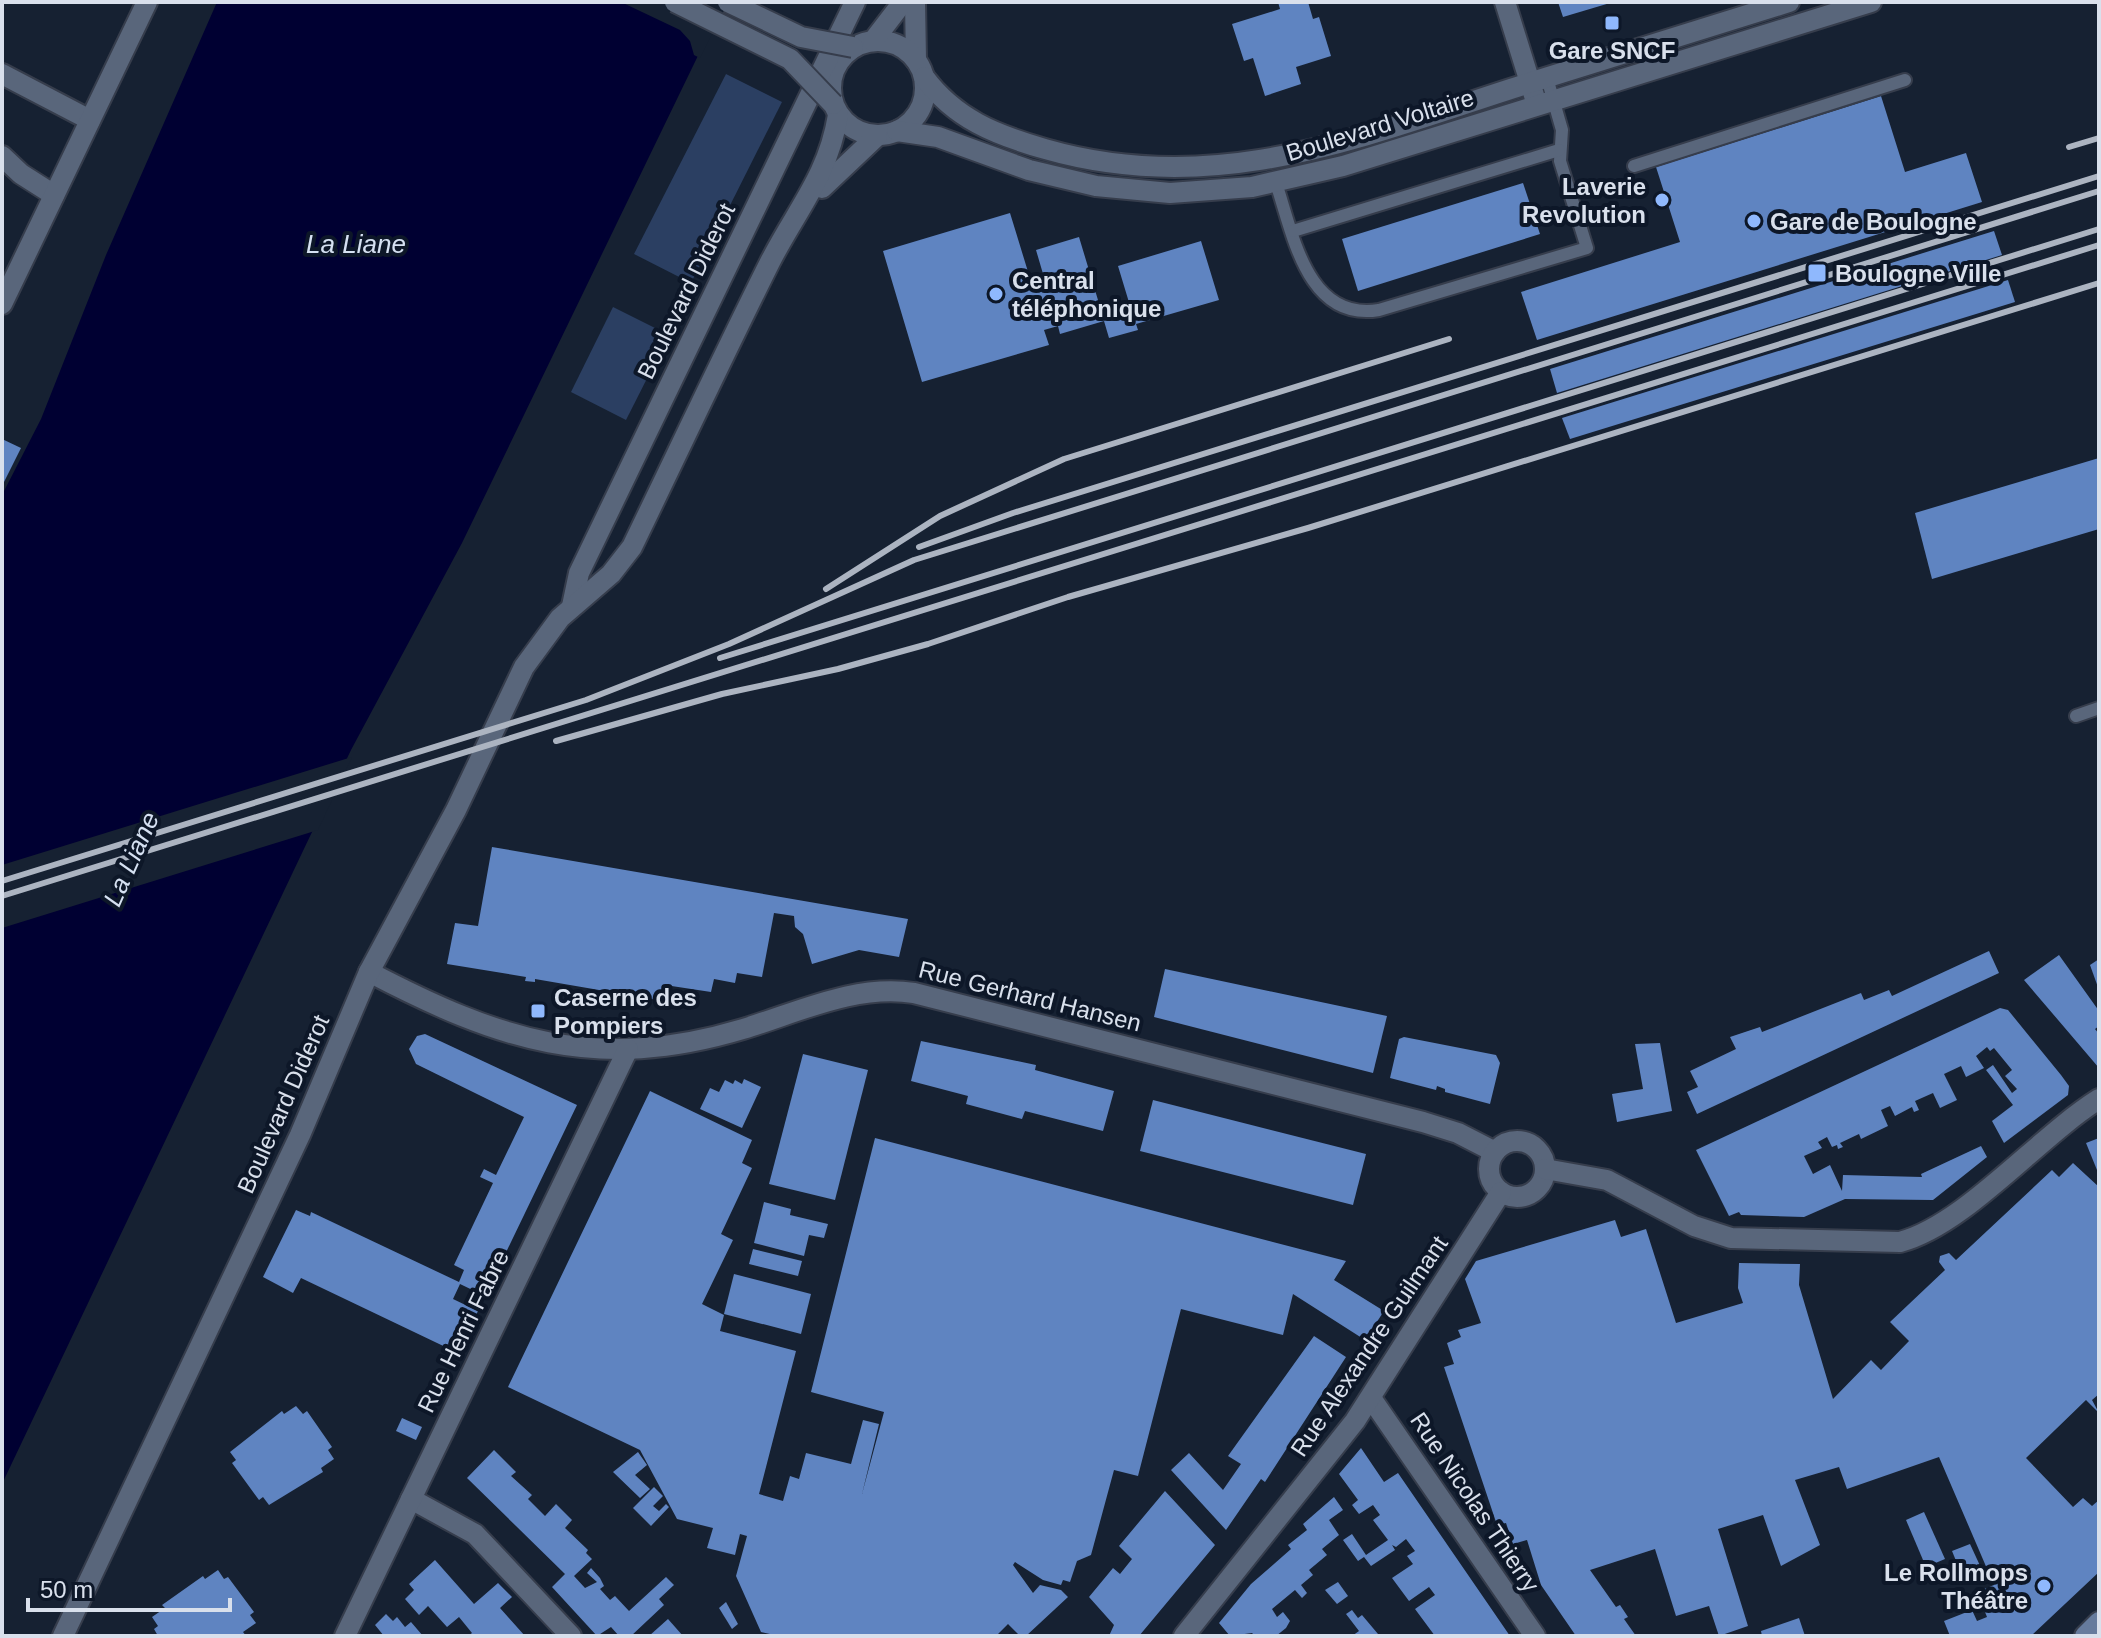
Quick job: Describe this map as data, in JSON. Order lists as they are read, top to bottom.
{
  "streets": {
    "street": [
      "Boulevard Voltaire",
      "Boulevard Diderot",
      "Rue Gerhard Hansen",
      "Rue Henri Fabre",
      "Rue Alexandre Guilmant",
      "Rue Nicolas Thierry"
    ]
  },
  "crossings": [
    ["Boulevard Voltaire", "Boulevard Diderot"],
    ["Boulevard Diderot", "Rue Gerhard Hansen"],
    ["Rue Gerhard Hansen", "Rue Henri Fabre"],
    ["Rue Gerhard Hansen", "Rue Alexandre Guilmant"],
    ["Rue Alexandre Guilmant", "Rue Nicolas Thierry"]
  ],
  "water": ["La Liane"],
  "places": {
    "transit": ["Gare SNCF", "Boulogne Ville", "Caserne des Pompiers"],
    "other": [
      "Laverie Revolution",
      "Gare de Boulogne",
      "Central téléphonique",
      "Le Rollmops Théâtre"
    ]
  },
  "scale_bar": "50 m"
}
